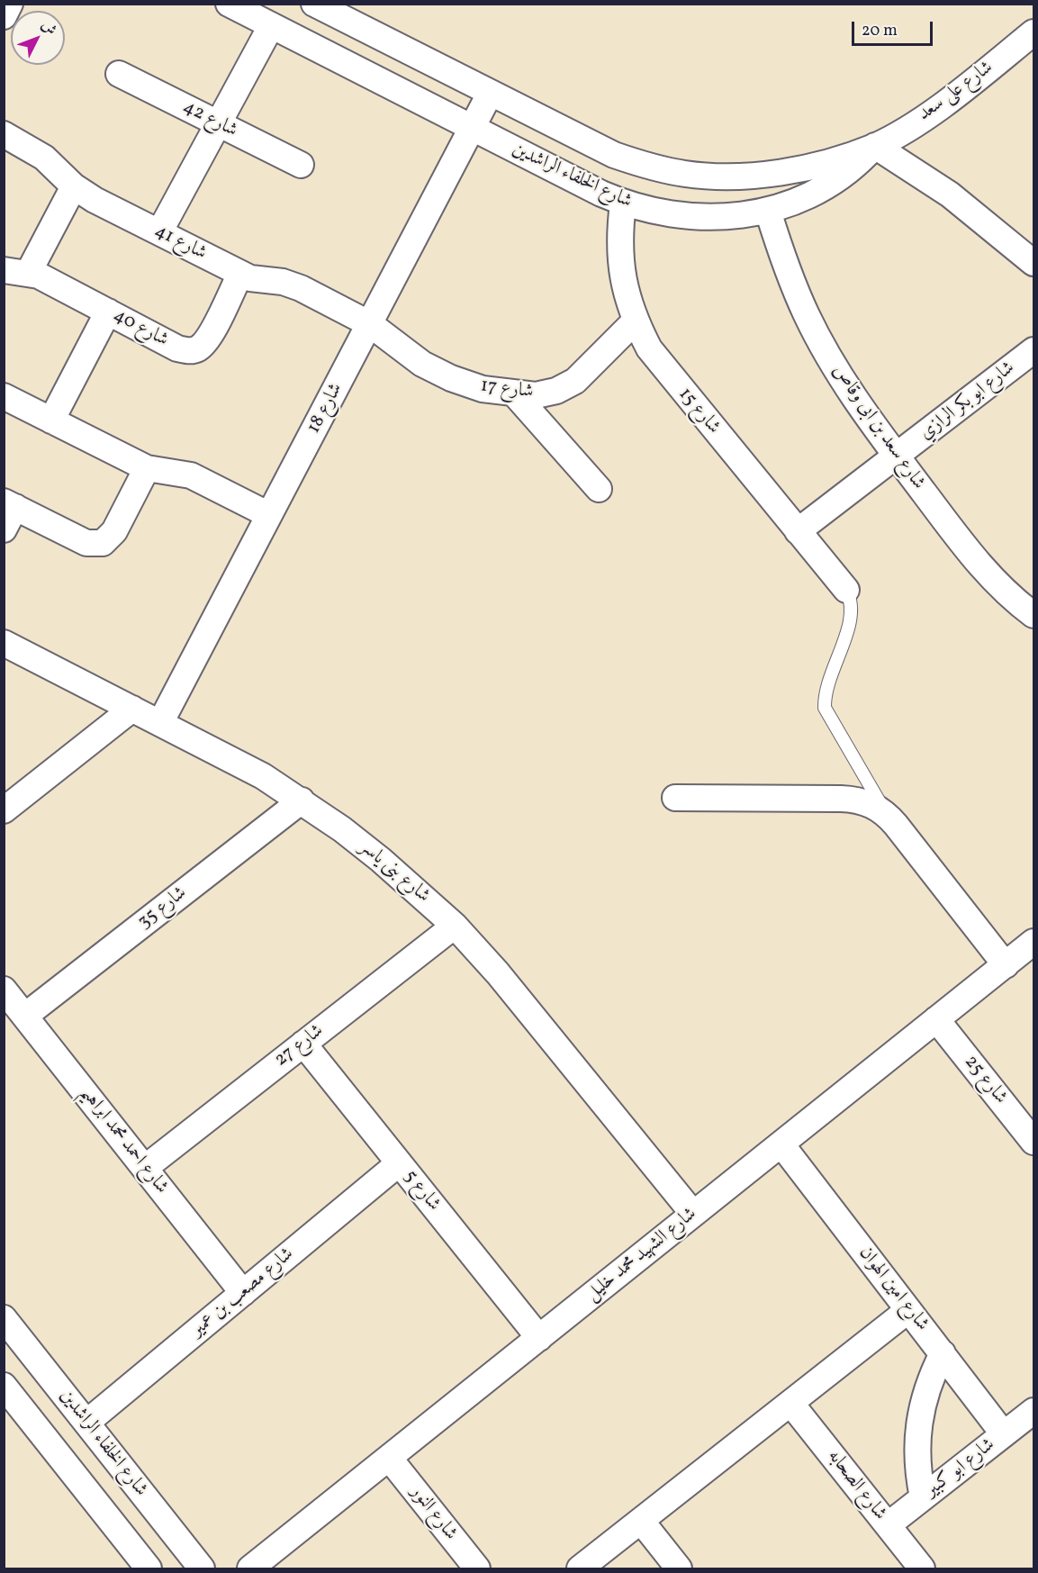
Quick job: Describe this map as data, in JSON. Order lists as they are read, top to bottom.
{
  "streets": {
    "street": [
      "شارع على سعد",
      "شارع 42",
      "شارع الخلفاء الراشدين",
      "شارع 41",
      "شارع 40",
      "شارع 17",
      "شارع ابو بكر الرازي",
      "شارع 18",
      "شارع 15",
      "شارع سعد بن ابى وقاص",
      "شارع بنى ياسر",
      "شارع 35",
      "شارع 27",
      "شارع 25",
      "شارع احمد محمد ابراهيم",
      "شارع 5",
      "شارع الشهيد محمد خليل",
      "شارع امين الهوان",
      "شارع مصعب بن عمير",
      "شارع ابو كبير",
      "شارع الصحابه",
      "شارع النور"
    ]
  },
  "crossings": [
    ["شارع على سعد", "شارع الخلفاء الراشدين"],
    ["شارع الخلفاء الراشدين", "شارع 18"],
    ["شارع الخلفاء الراشدين", "شارع 15"],
    ["شارع الخلفاء الراشدين", "شارع سعد بن ابى وقاص"],
    ["شارع الخلفاء الراشدين", "شارع مصعب بن عمير"],
    ["شارع 41", "شارع 40"],
    ["شارع 41", "شارع 17"],
    ["شارع 41", "شارع 18"],
    ["شارع 17", "شارع 18"],
    ["شارع 17", "شارع 15"],
    ["شارع ابو بكر الرازي", "شارع 15"],
    ["شارع ابو بكر الرازي", "شارع سعد بن ابى وقاص"],
    ["شارع 18", "شارع بنى ياسر"],
    ["شارع بنى ياسر", "شارع 35"],
    ["شارع بنى ياسر", "شارع 27"],
    ["شارع بنى ياسر", "شارع الشهيد محمد خليل"],
    ["شارع 35", "شارع احمد محمد ابراهيم"],
    ["شارع 27", "شارع احمد محمد ابراهيم"],
    ["شارع 27", "شارع 5"],
    ["شارع 25", "شارع الشهيد محمد خليل"],
    ["شارع احمد محمد ابراهيم", "شارع مصعب بن عمير"],
    ["شارع 5", "شارع الشهيد محمد خليل"],
    ["شارع 5", "شارع مصعب بن عمير"],
    ["شارع الشهيد محمد خليل", "شارع امين الهوان"],
    ["شارع الشهيد محمد خليل", "شارع النور"],
    ["شارع امين الهوان", "شارع ابو كبير"],
    ["شارع ابو كبير", "شارع الصحابه"]
  ],
  "scale_bar": "20 m",
  "north": "top right"
}
